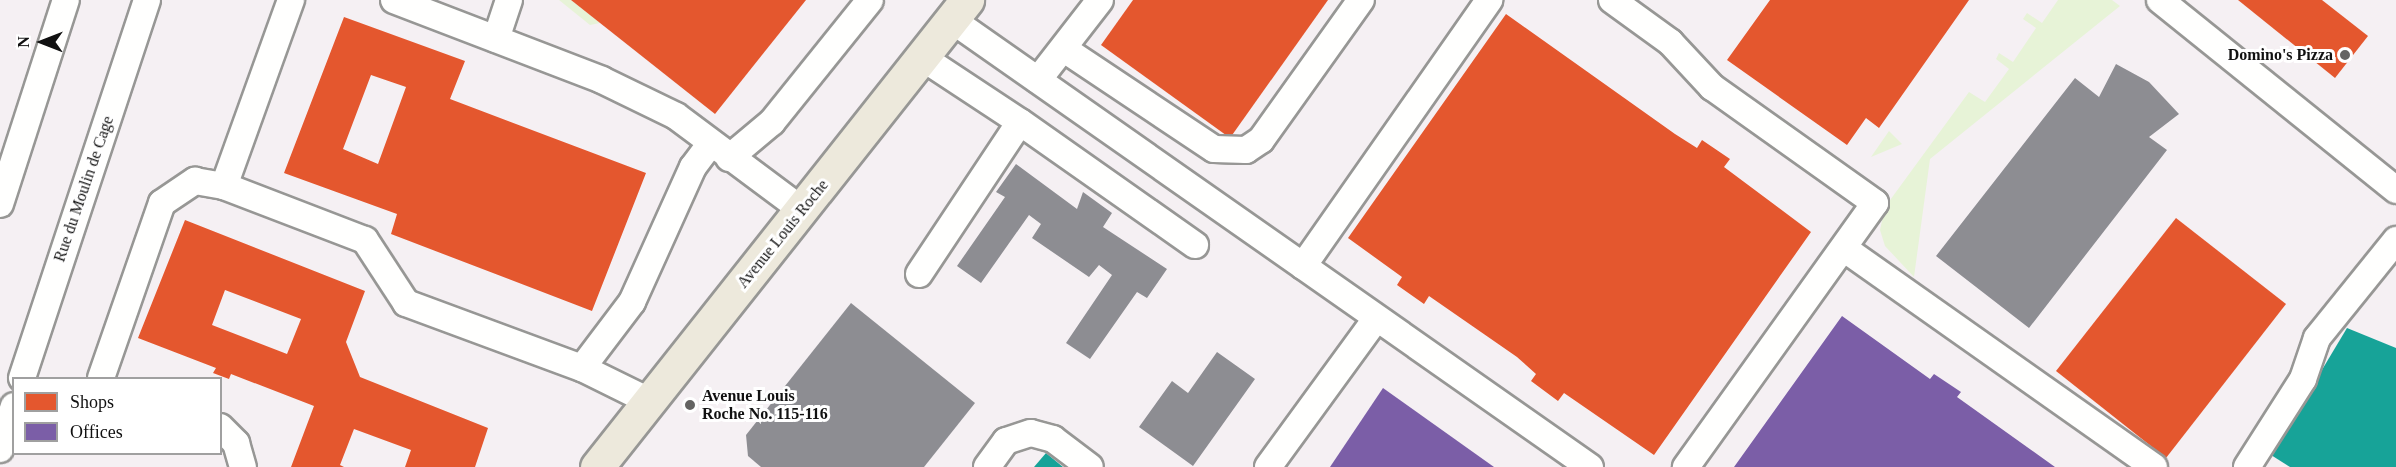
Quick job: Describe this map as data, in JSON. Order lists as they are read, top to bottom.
{
  "streets": {
    "main road": ["Avenue Louis Roche"],
    "street": ["Rue du Moulin de Cage"]
  },
  "places": ["Domino's Pizza", "Avenue Louis Roche No. 115-116"],
  "legend": ["Shops", "Offices"],
  "north": "left"
}
